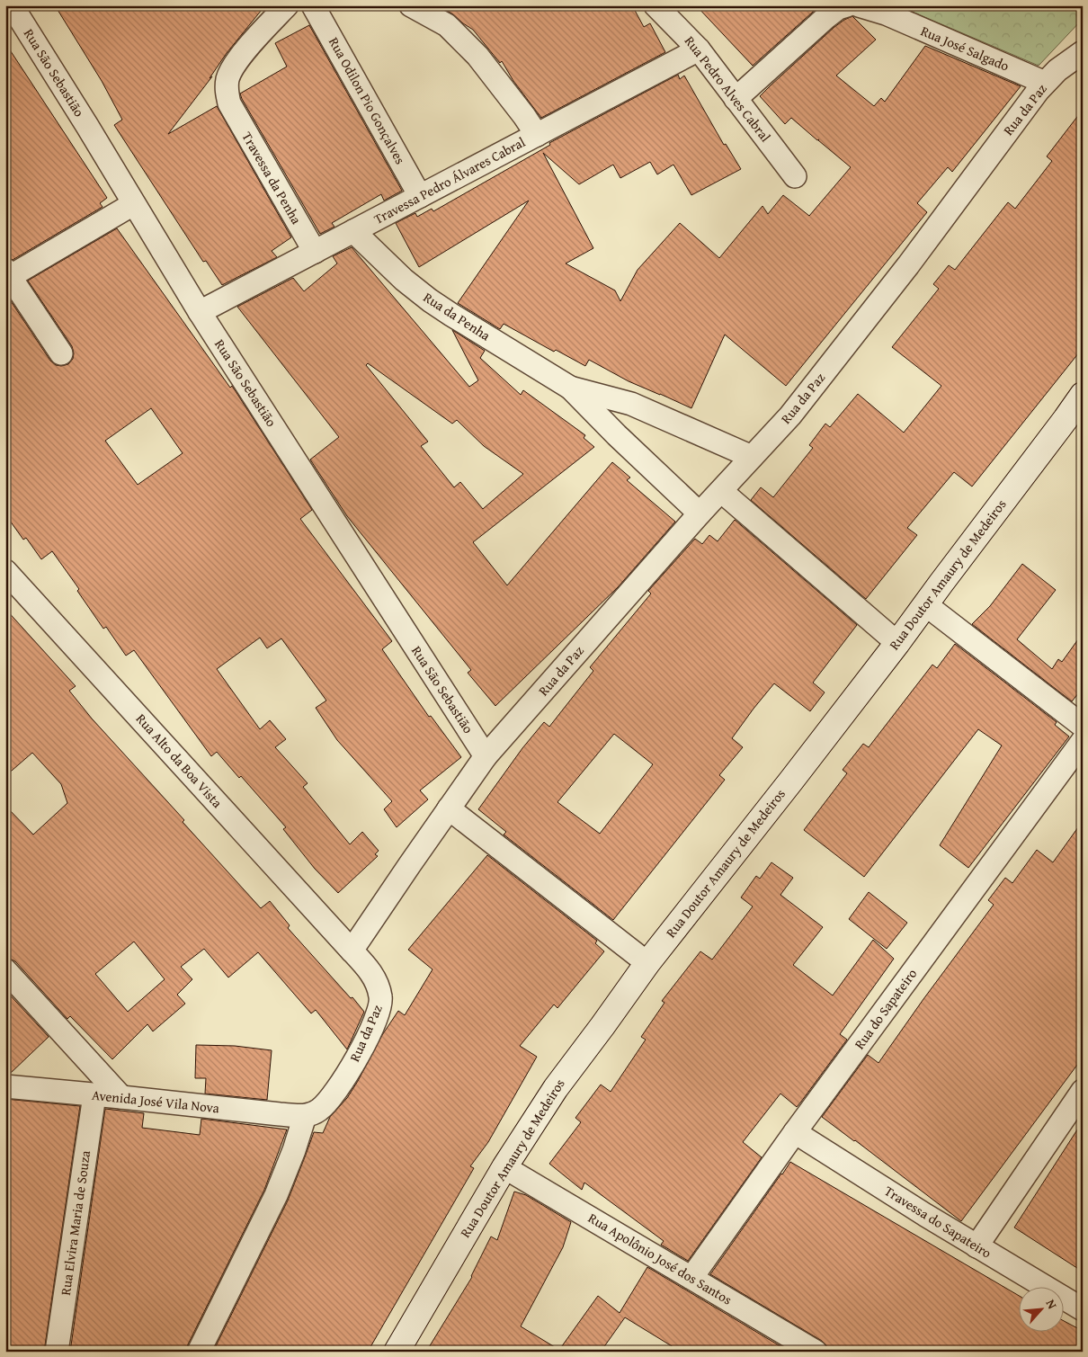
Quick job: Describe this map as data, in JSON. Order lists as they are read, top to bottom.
{
  "streets": {
    "street": [
      "Rua José Salgado",
      "Rua São Sebastião",
      "Rua Pedro Alves Cabral",
      "Rua Odilon Pio Gonçalves",
      "Rua da Paz",
      "Travessa da Penha",
      "Travessa Pedro Álvares Cabral",
      "Rua da Penha",
      "Rua Doutor Amaury de Medeiros",
      "Rua Alto da Boa Vista",
      "Rua do Sapateiro",
      "Avenida José Vila Nova",
      "Travessa do Sapateiro",
      "Rua Elvira Maria de Souza",
      "Rua Apolônio José dos Santos"
    ]
  },
  "crossings": [
    ["Rua José Salgado", "Rua da Paz"],
    ["Rua São Sebastião", "Rua da Paz"],
    ["Rua São Sebastião", "Travessa Pedro Álvares Cabral"],
    ["Rua Pedro Alves Cabral", "Travessa Pedro Álvares Cabral"],
    ["Rua Odilon Pio Gonçalves", "Travessa Pedro Álvares Cabral"],
    ["Rua da Paz", "Rua da Penha"],
    ["Rua da Paz", "Rua Alto da Boa Vista"],
    ["Rua da Paz", "Avenida José Vila Nova"],
    ["Travessa da Penha", "Travessa Pedro Álvares Cabral"],
    ["Travessa Pedro Álvares Cabral", "Rua da Penha"],
    ["Rua Doutor Amaury de Medeiros", "Rua Apolônio José dos Santos"],
    ["Rua do Sapateiro", "Travessa do Sapateiro"],
    ["Rua do Sapateiro", "Rua Apolônio José dos Santos"],
    ["Avenida José Vila Nova", "Rua Elvira Maria de Souza"]
  ],
  "north": "top right"
}
